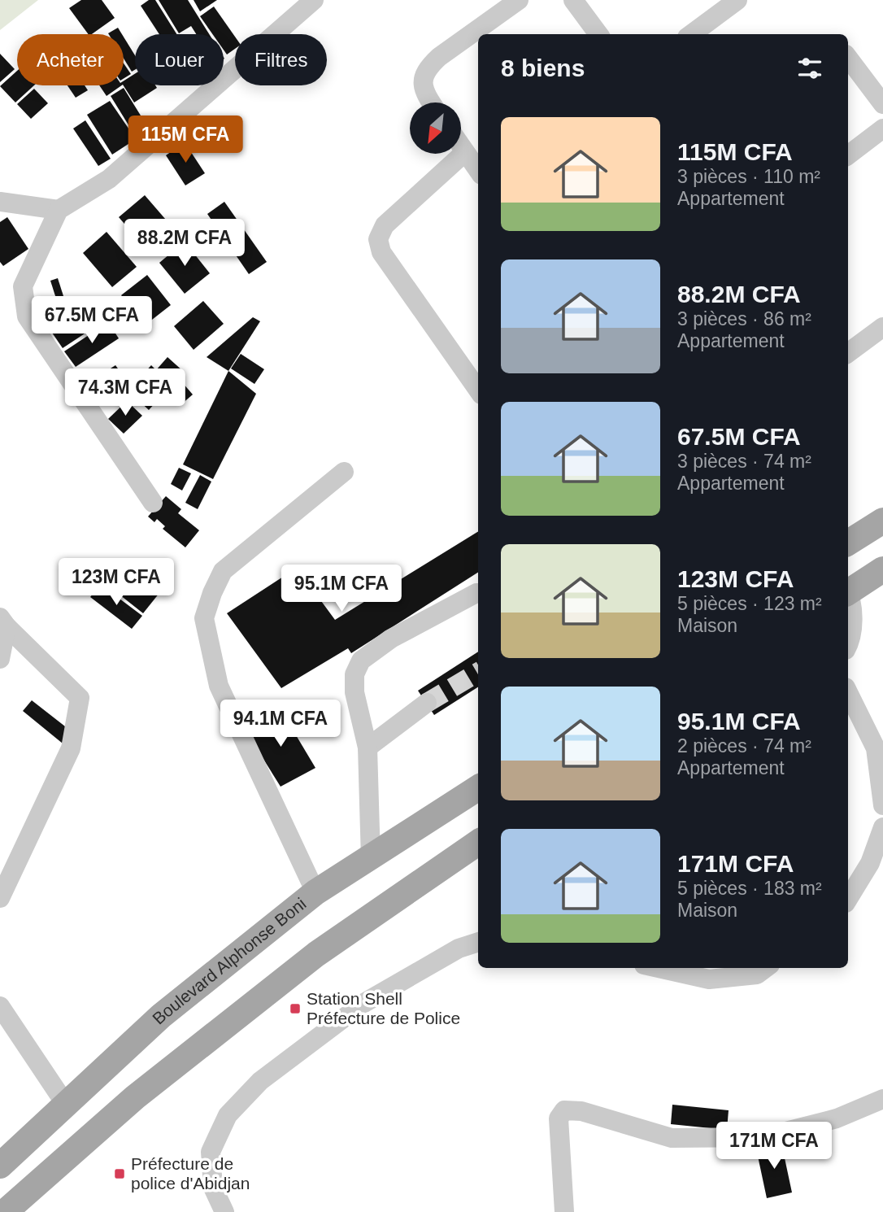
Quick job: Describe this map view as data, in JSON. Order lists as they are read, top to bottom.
{
  "streets": {
    "main road": ["Boulevard Alphonse Boni"]
  },
  "places": {
    "transit": ["Station Shell Préfecture de Police", "Préfecture de police d'Abidjan"]
  },
  "north": "bottom left",
  "page": {
    "chip": ["Acheter", "Louer", "Filtres"],
    "heading": "8 biens",
    "list": [
      {
        "name": "115M CFA",
        "note": "3 pièces · 110 m² · Appartement"
      },
      {
        "name": "88.2M CFA",
        "note": "3 pièces · 86 m² · Appartement"
      },
      {
        "name": "67.5M CFA",
        "note": "3 pièces · 74 m² · Appartement"
      },
      {
        "name": "123M CFA",
        "note": "5 pièces · 123 m² · Maison"
      },
      {
        "name": "95.1M CFA",
        "note": "2 pièces · 74 m² · Appartement"
      },
      {
        "name": "171M CFA",
        "note": "5 pièces · 183 m² · Maison"
      }
    ],
    "price": [
      "115M CFA",
      "88.2M CFA",
      "67.5M CFA",
      "74.3M CFA",
      "123M CFA",
      "95.1M CFA",
      "94.1M CFA",
      "171M CFA"
    ]
  }
}
